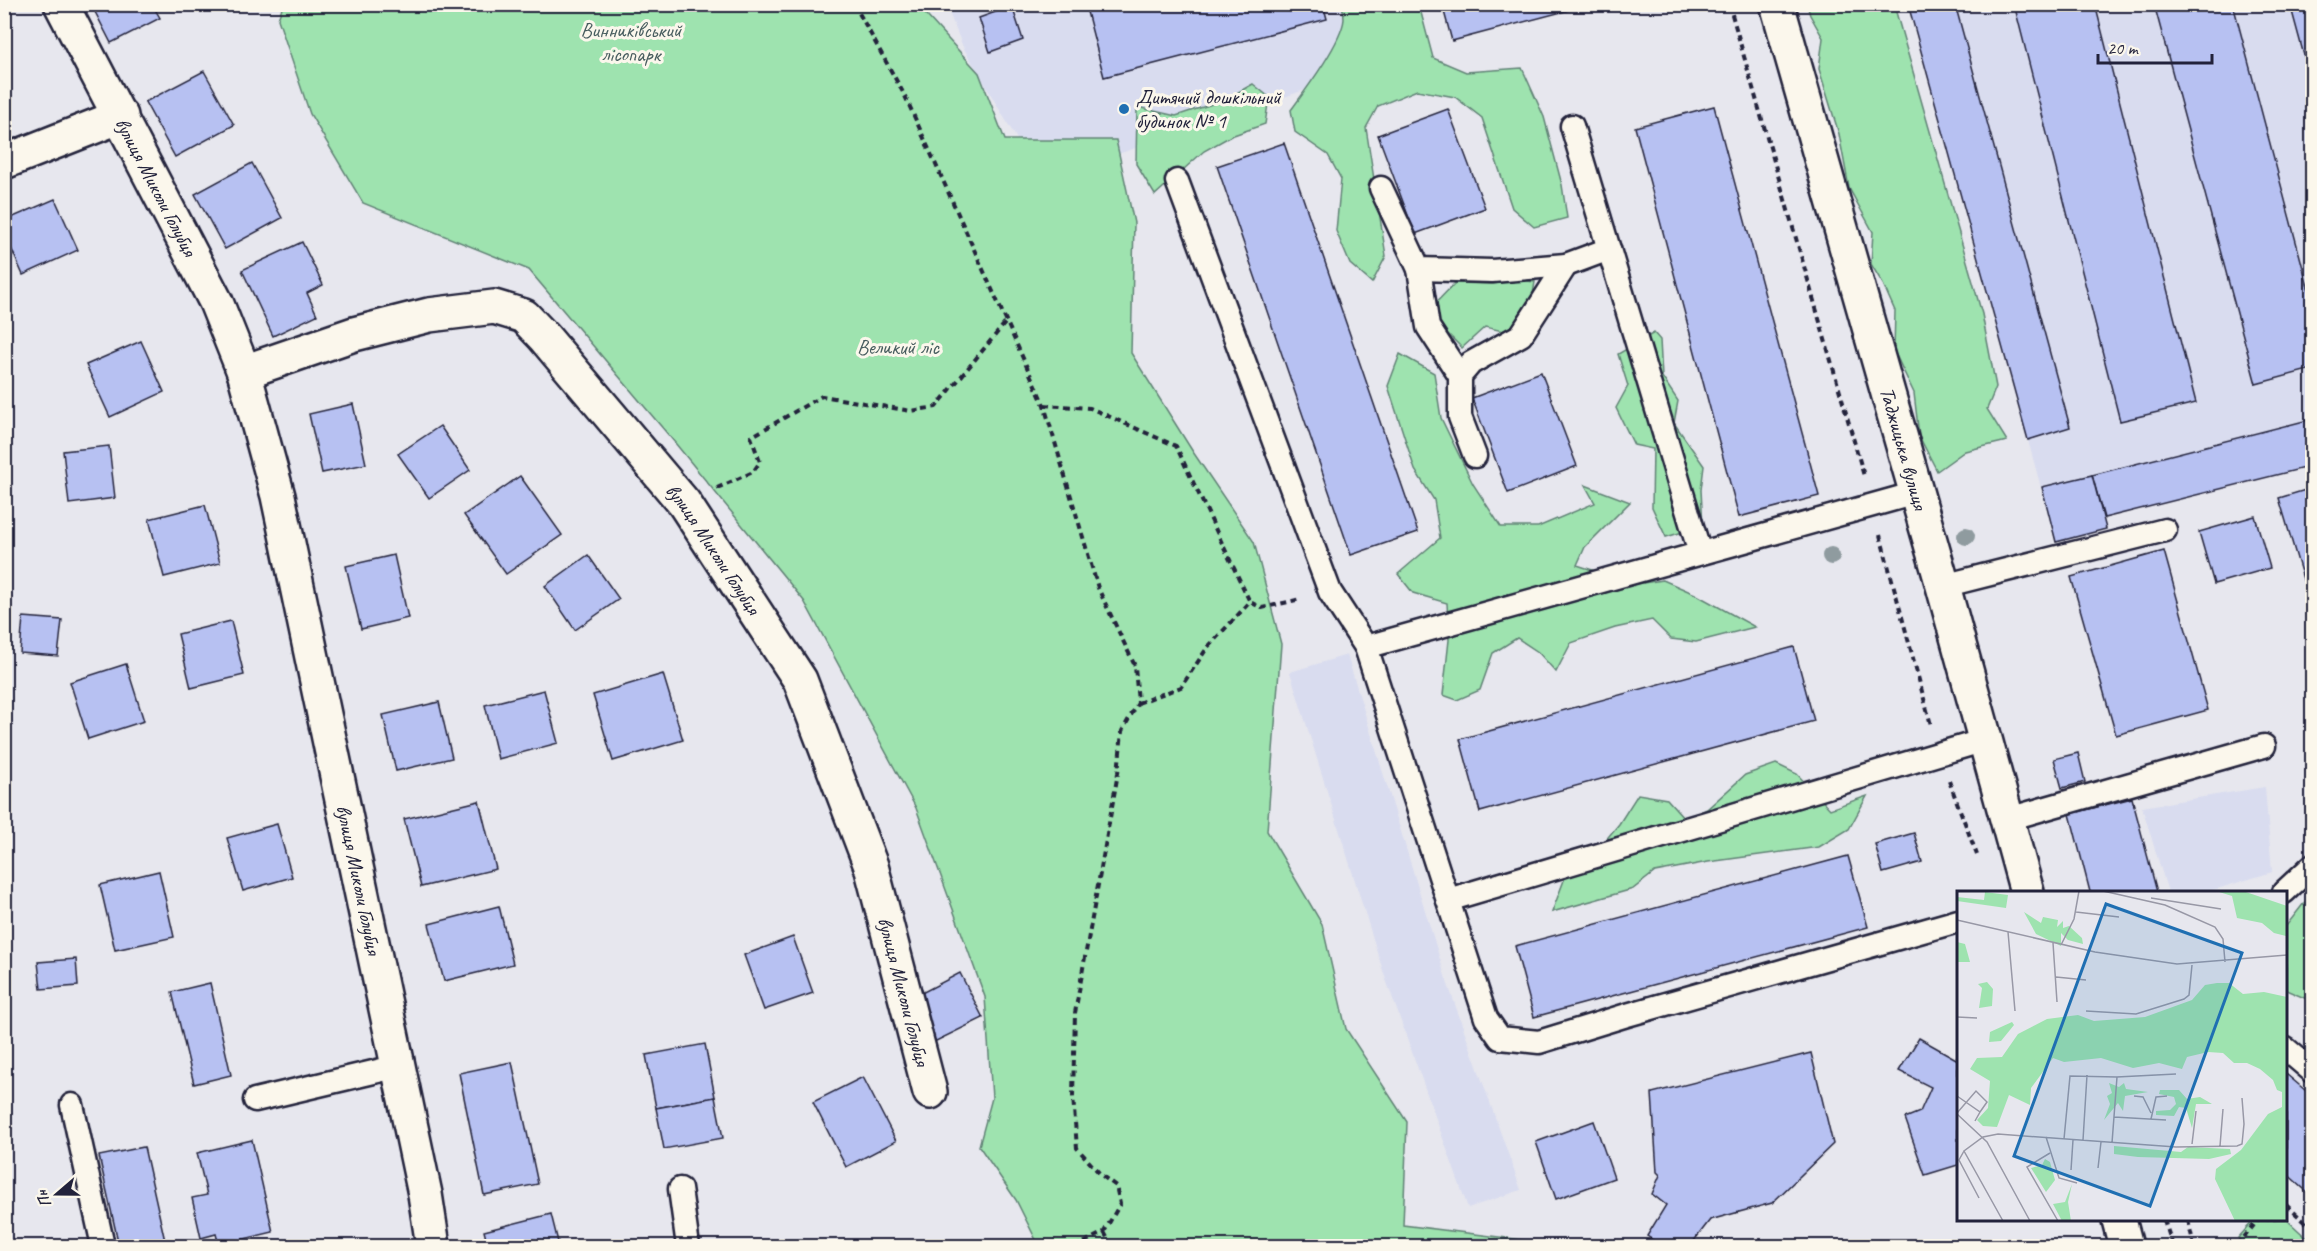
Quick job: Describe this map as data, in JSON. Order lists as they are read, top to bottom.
{
  "streets": {
    "street": ["вулиця Миколи Голубця", "Таджицька вулиця"]
  },
  "parks": ["Винниківський лісопарк", "Великий ліс"],
  "places": ["Дитячий дошкільний будинок № 1"],
  "scale_bar": "20 m",
  "north": "left"
}
